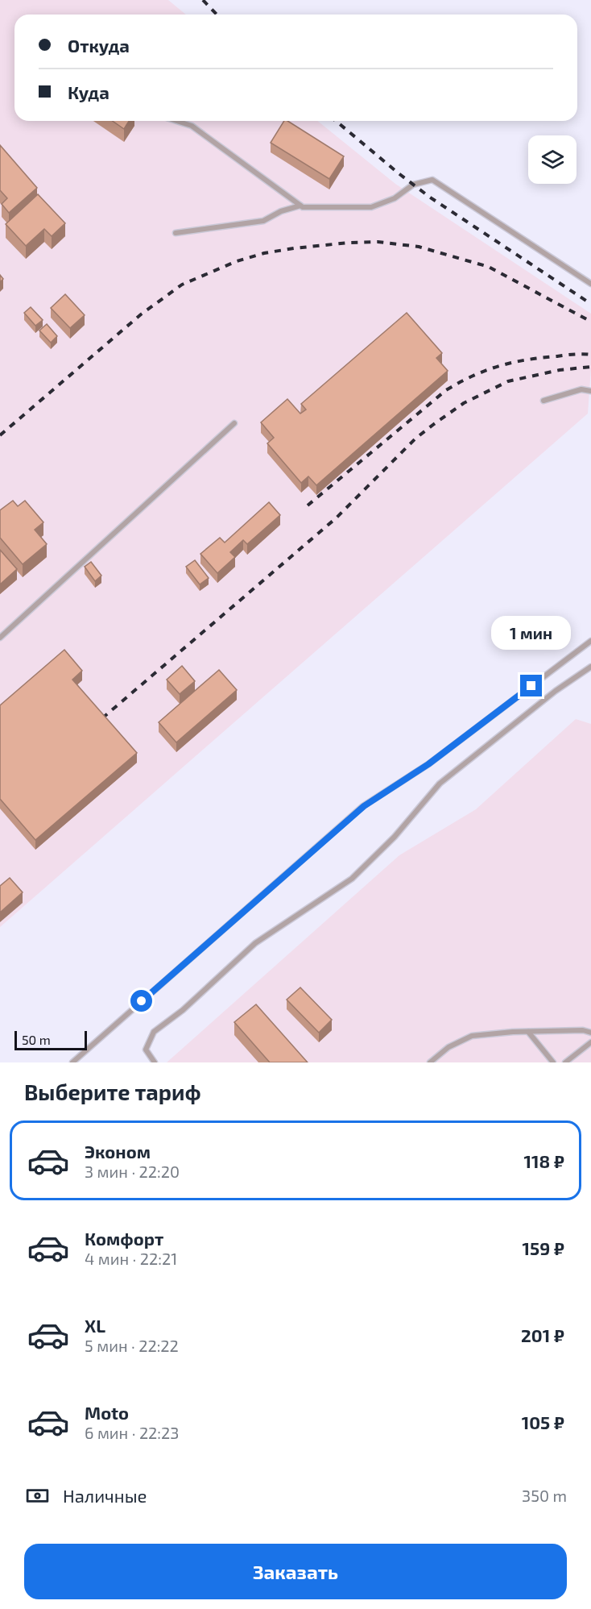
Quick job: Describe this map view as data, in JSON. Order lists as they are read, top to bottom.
{
  "scale_bar": "50 m",
  "page": {
    "banner": ["Откуда", "Куда"],
    "bubble": "1 мин",
    "scale": "50 m",
    "heading": "Выберите тариф",
    "list": [
      {
        "name": "Эконом",
        "note": "3 мин · 22:20",
        "value": "118 ₽"
      },
      {
        "name": "Комфорт",
        "note": "4 мин · 22:21",
        "value": "159 ₽"
      },
      {
        "name": "XL",
        "note": "5 мин · 22:22",
        "value": "201 ₽"
      },
      {
        "name": "Moto",
        "note": "6 мин · 22:23",
        "value": "105 ₽"
      }
    ],
    "pay": ["Наличные", "350 m"],
    "buttons": "Заказать"
  }
}
